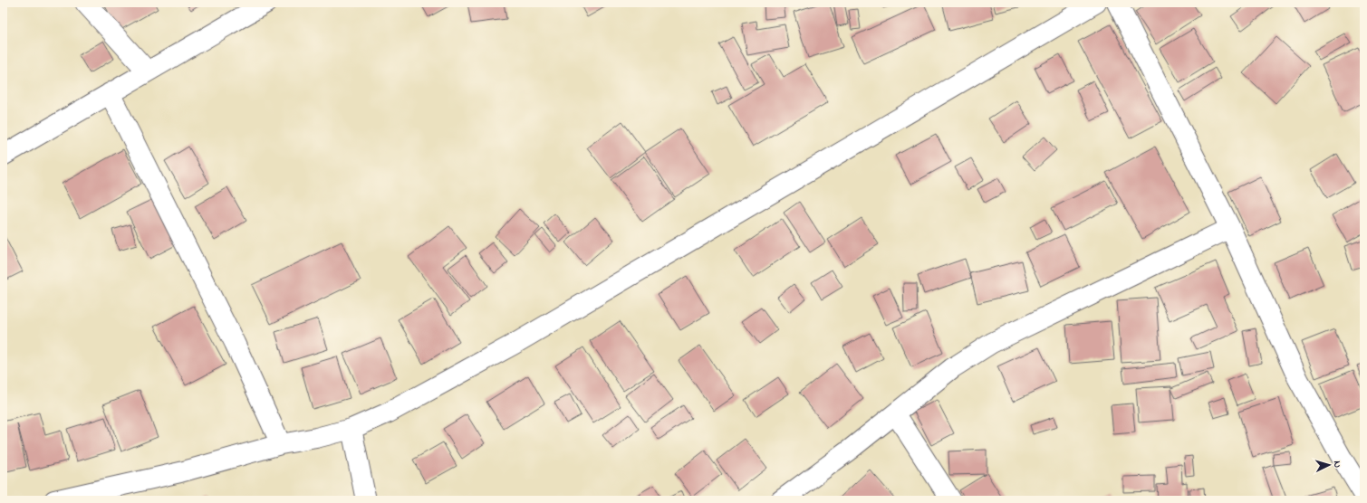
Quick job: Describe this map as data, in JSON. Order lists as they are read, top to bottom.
{
  "north": "right"
}
